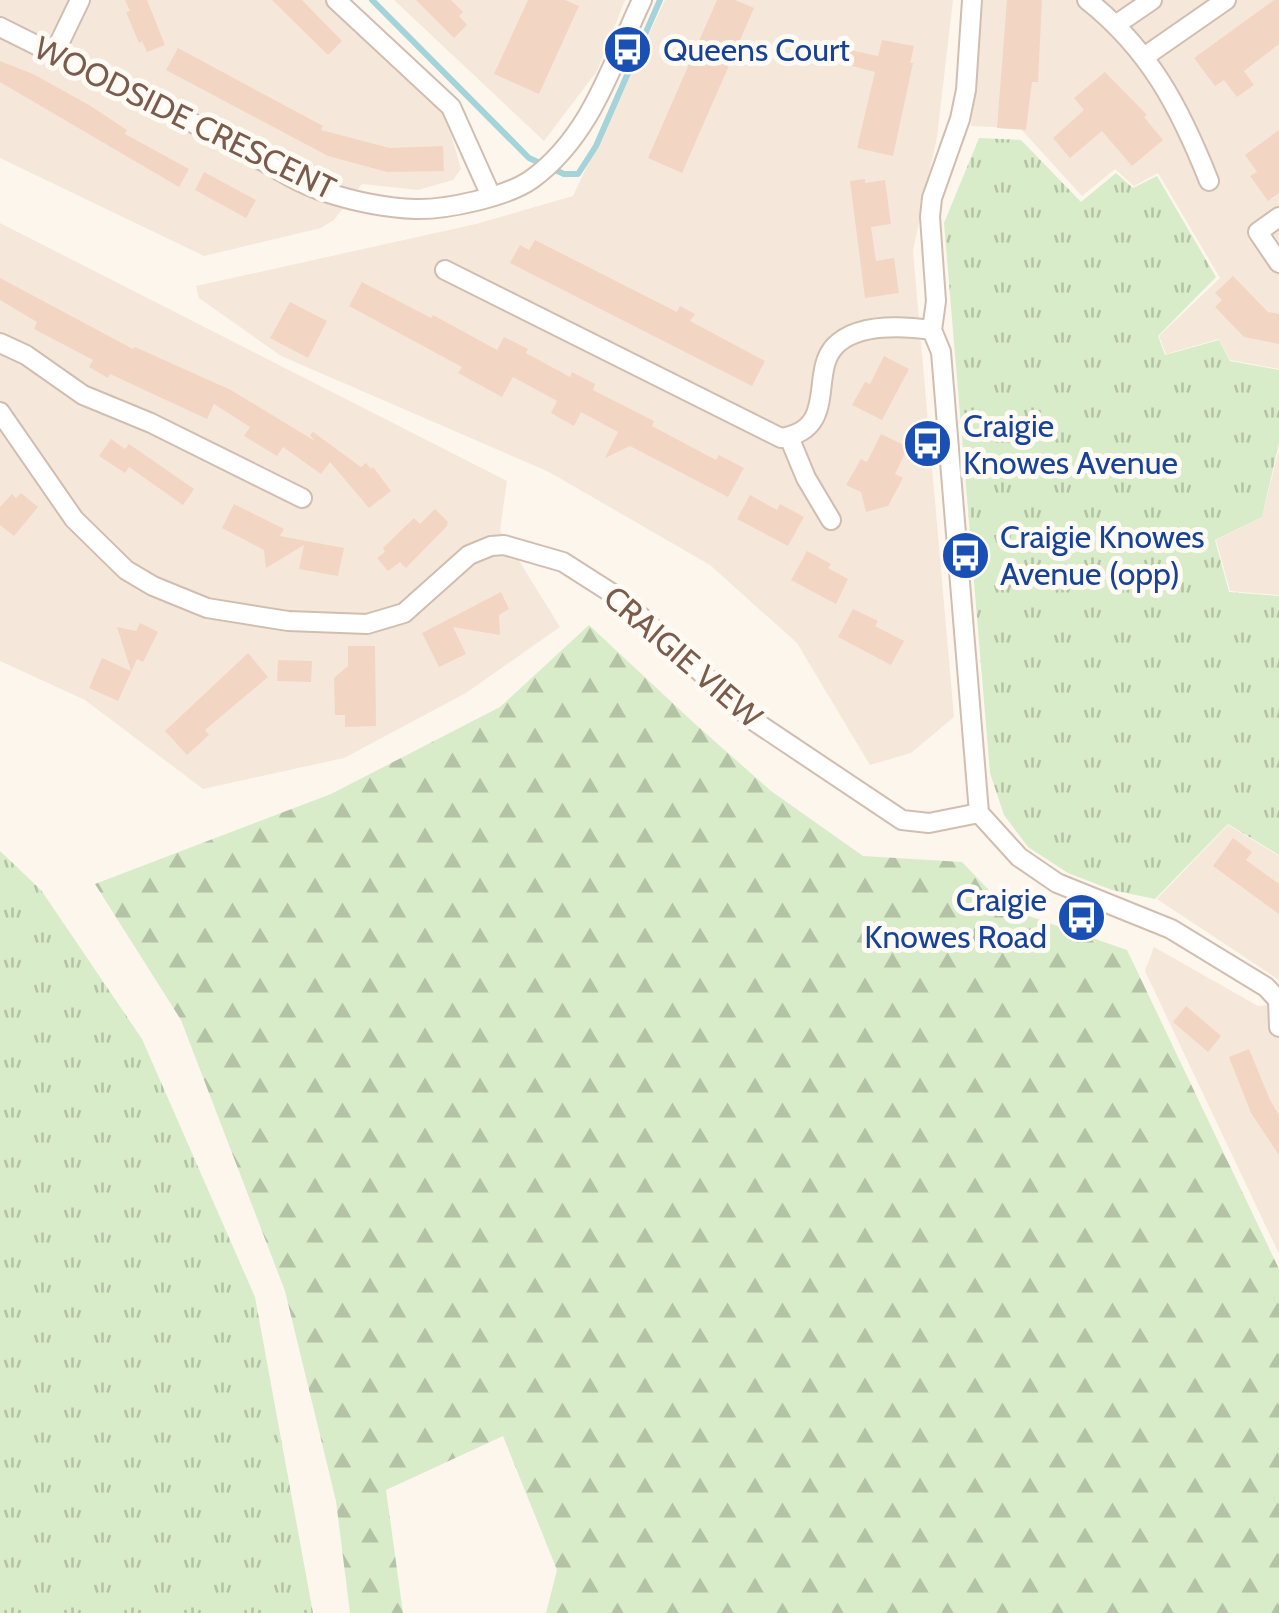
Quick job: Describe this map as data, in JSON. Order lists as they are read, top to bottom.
{
  "streets": {
    "street": ["WOODSIDE CRESCENT", "CRAIGIE VIEW"]
  },
  "places": {
    "bus stop": [
      "Queens Court",
      "Craigie Knowes Avenue",
      "Craigie Knowes Avenue (opp)",
      "Craigie Knowes Road"
    ]
  }
}
